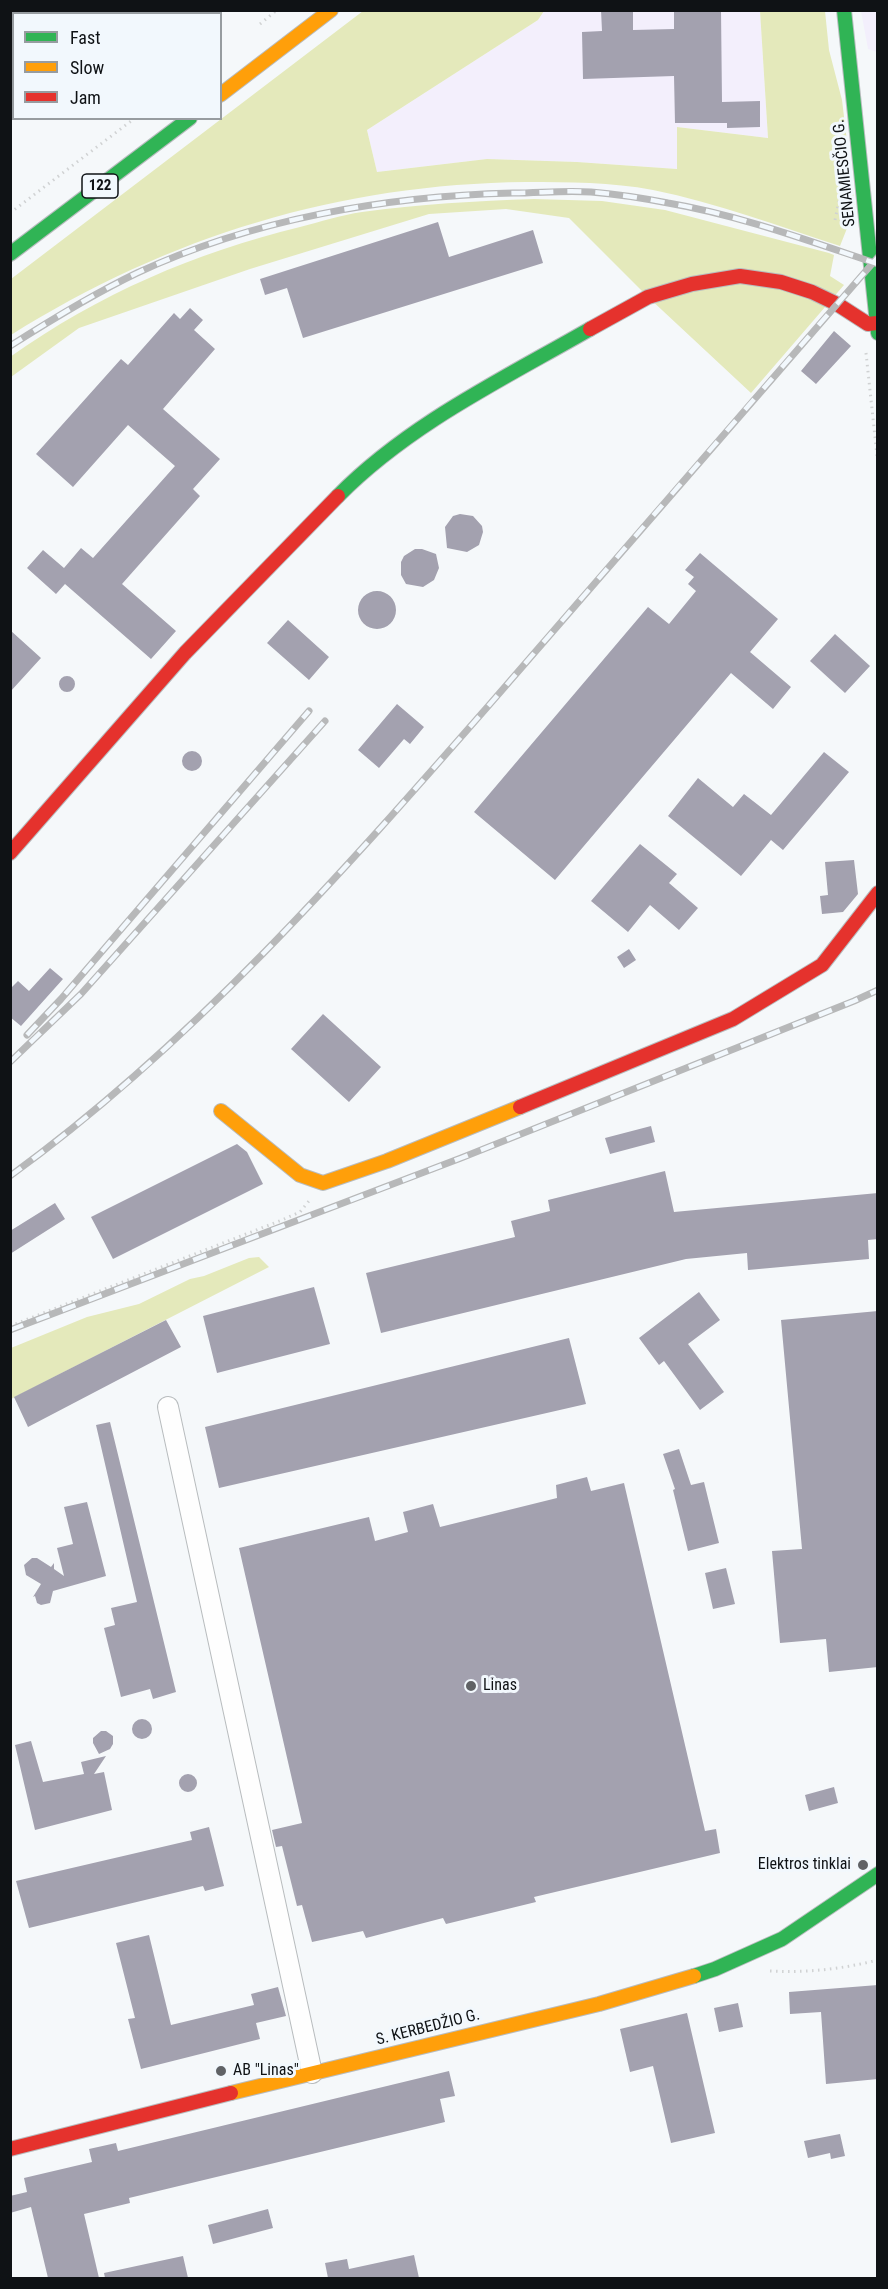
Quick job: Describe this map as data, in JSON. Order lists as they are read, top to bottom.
{
  "streets": {
    "street": ["SENAMIESČIO G.", "122", "S. KERBEDŽIO G."]
  },
  "places": ["Linas", "Elektros tinklai", "AB \"Linas\""],
  "legend": ["Fast", "Slow", "Jam"]
}
